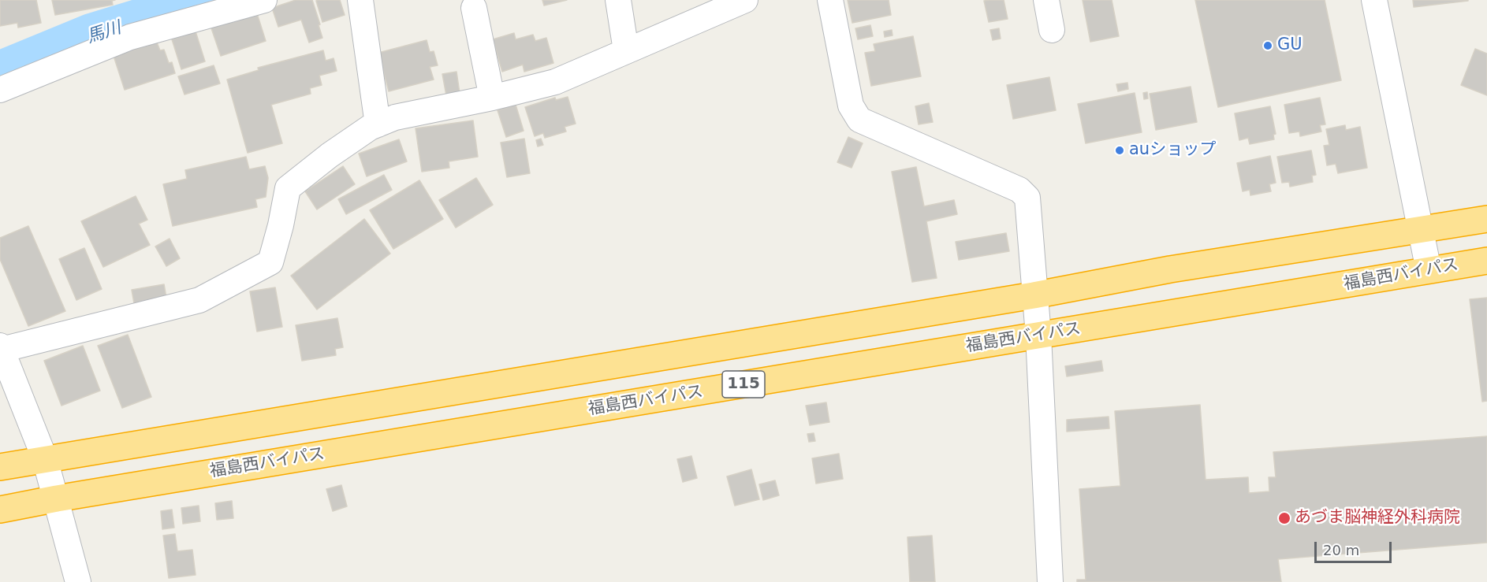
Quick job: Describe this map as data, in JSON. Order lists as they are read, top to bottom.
{
  "streets": {
    "highway": ["福島西バイパス", "115"]
  },
  "water": ["馬川"],
  "places": ["GU", "auショップ", "あづま脳神経外科病院"],
  "scale_bar": "20 m"
}
